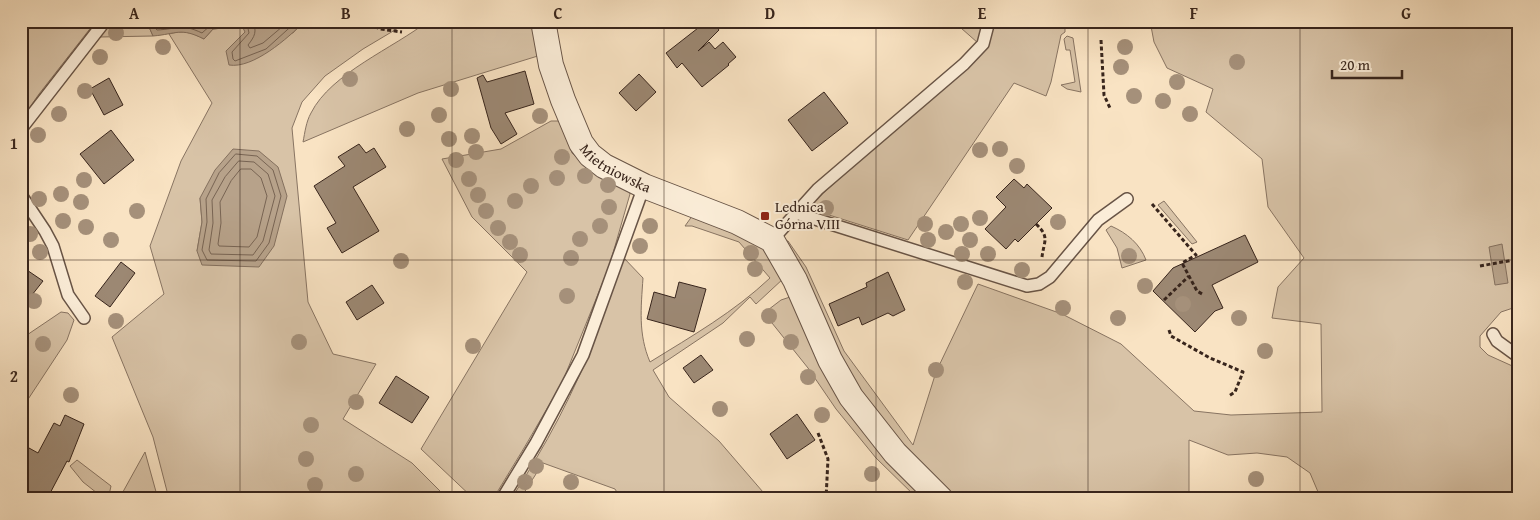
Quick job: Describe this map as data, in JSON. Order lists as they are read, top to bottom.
{
  "streets": {
    "street": ["Mietniowska"]
  },
  "places": {
    "transit": ["Lednica Górna VIII"]
  },
  "scale_bar": "20 m",
  "grid": {
    "columns": [
      "A",
      "B",
      "C",
      "D",
      "E",
      "F",
      "G"
    ],
    "rows": ["1", "2"]
  }
}
